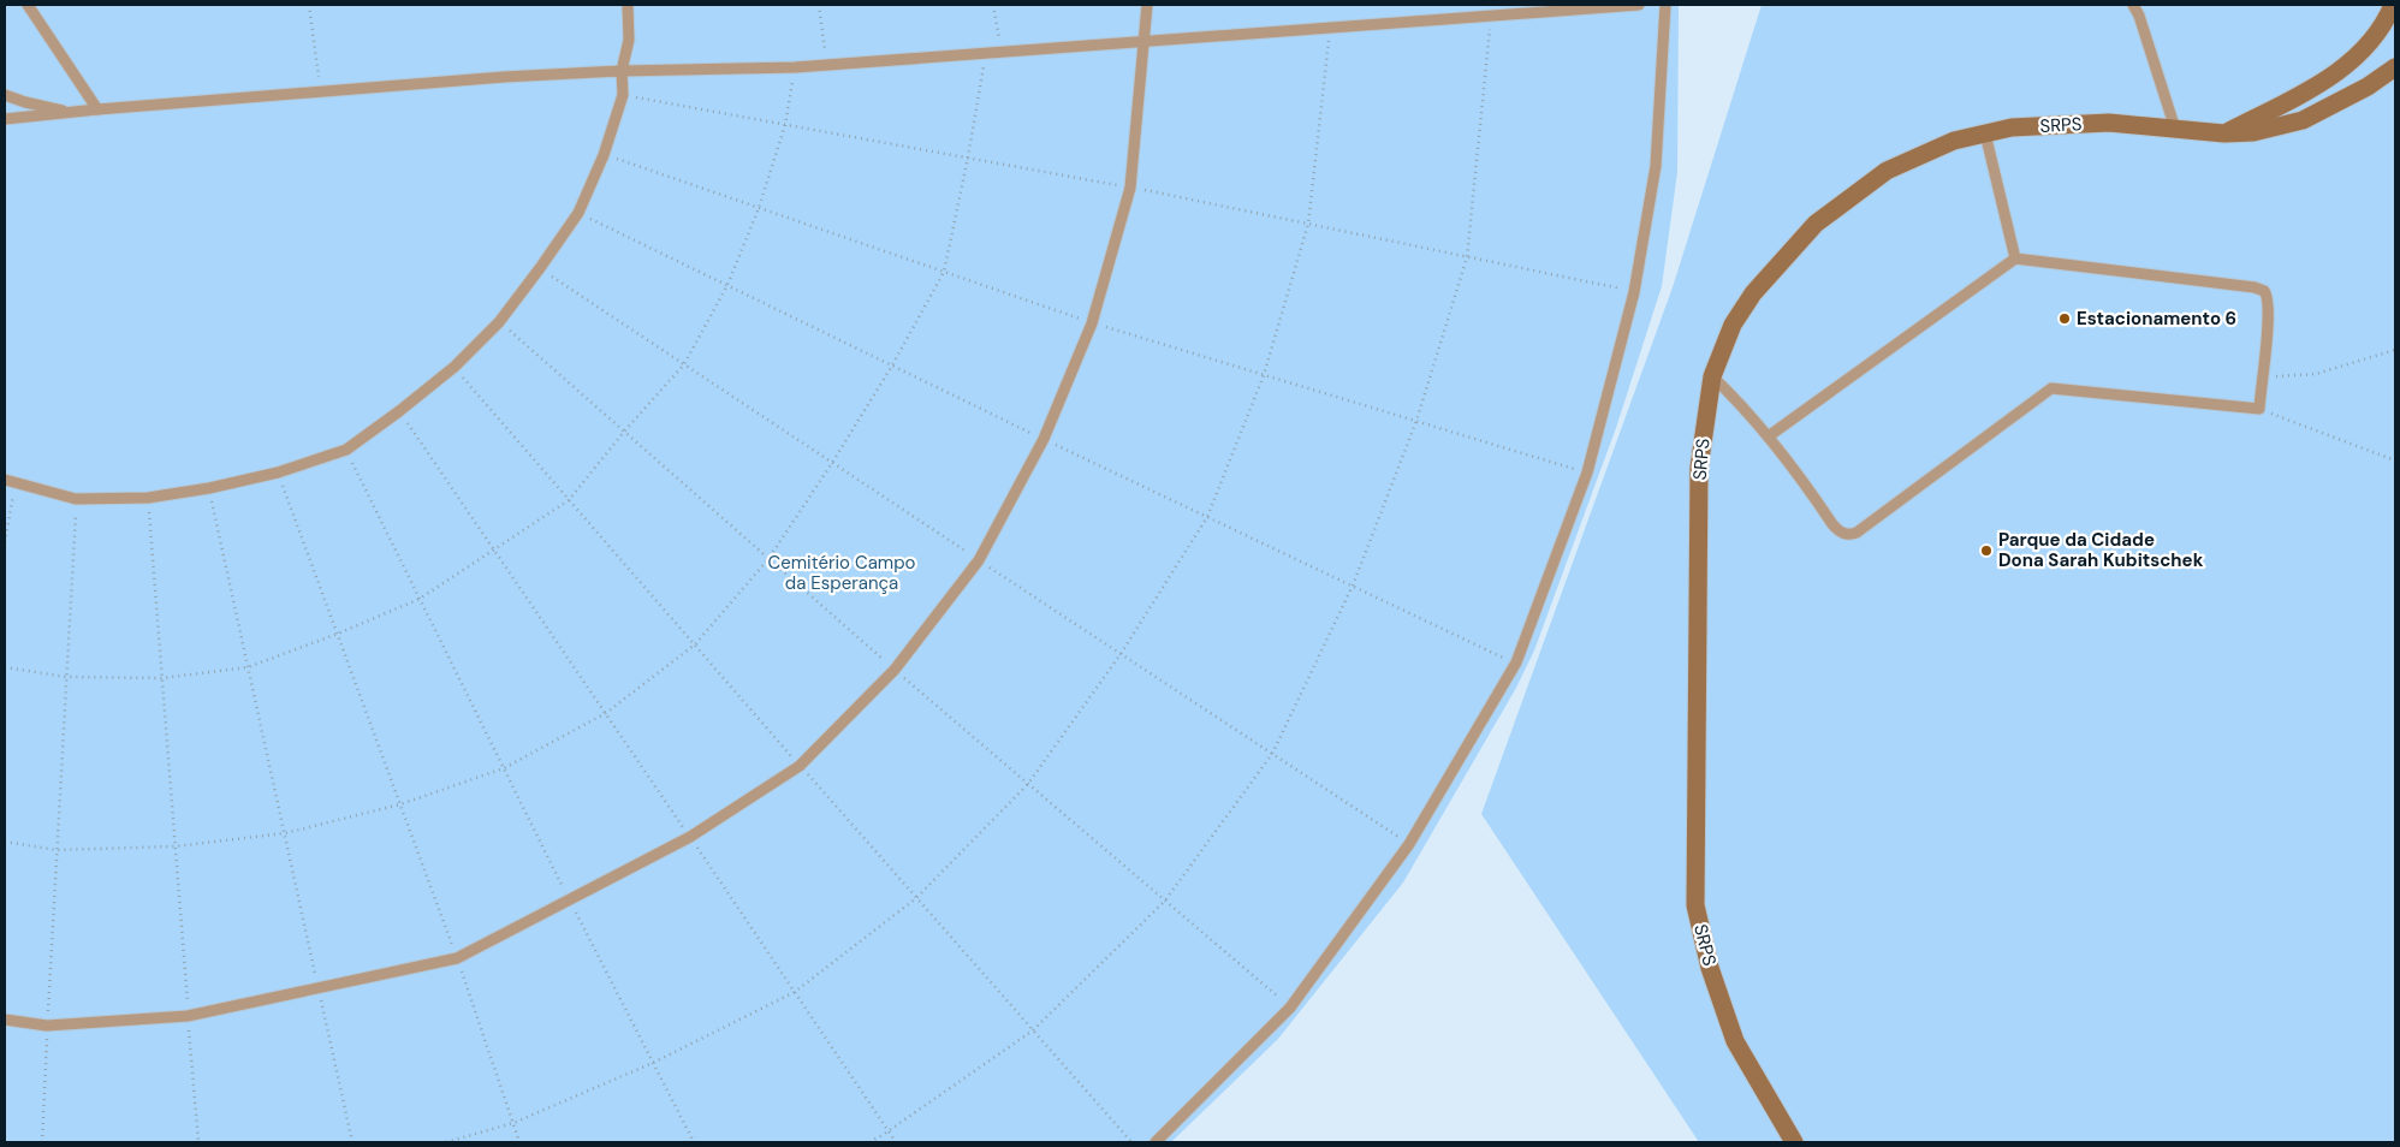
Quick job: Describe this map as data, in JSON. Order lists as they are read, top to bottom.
{
  "streets": {
    "main road": ["SRPS"]
  },
  "parks": ["Cemitério Campo da Esperança"],
  "places": ["Estacionamento 6", "Parque da Cidade Dona Sarah Kubitschek"]
}
